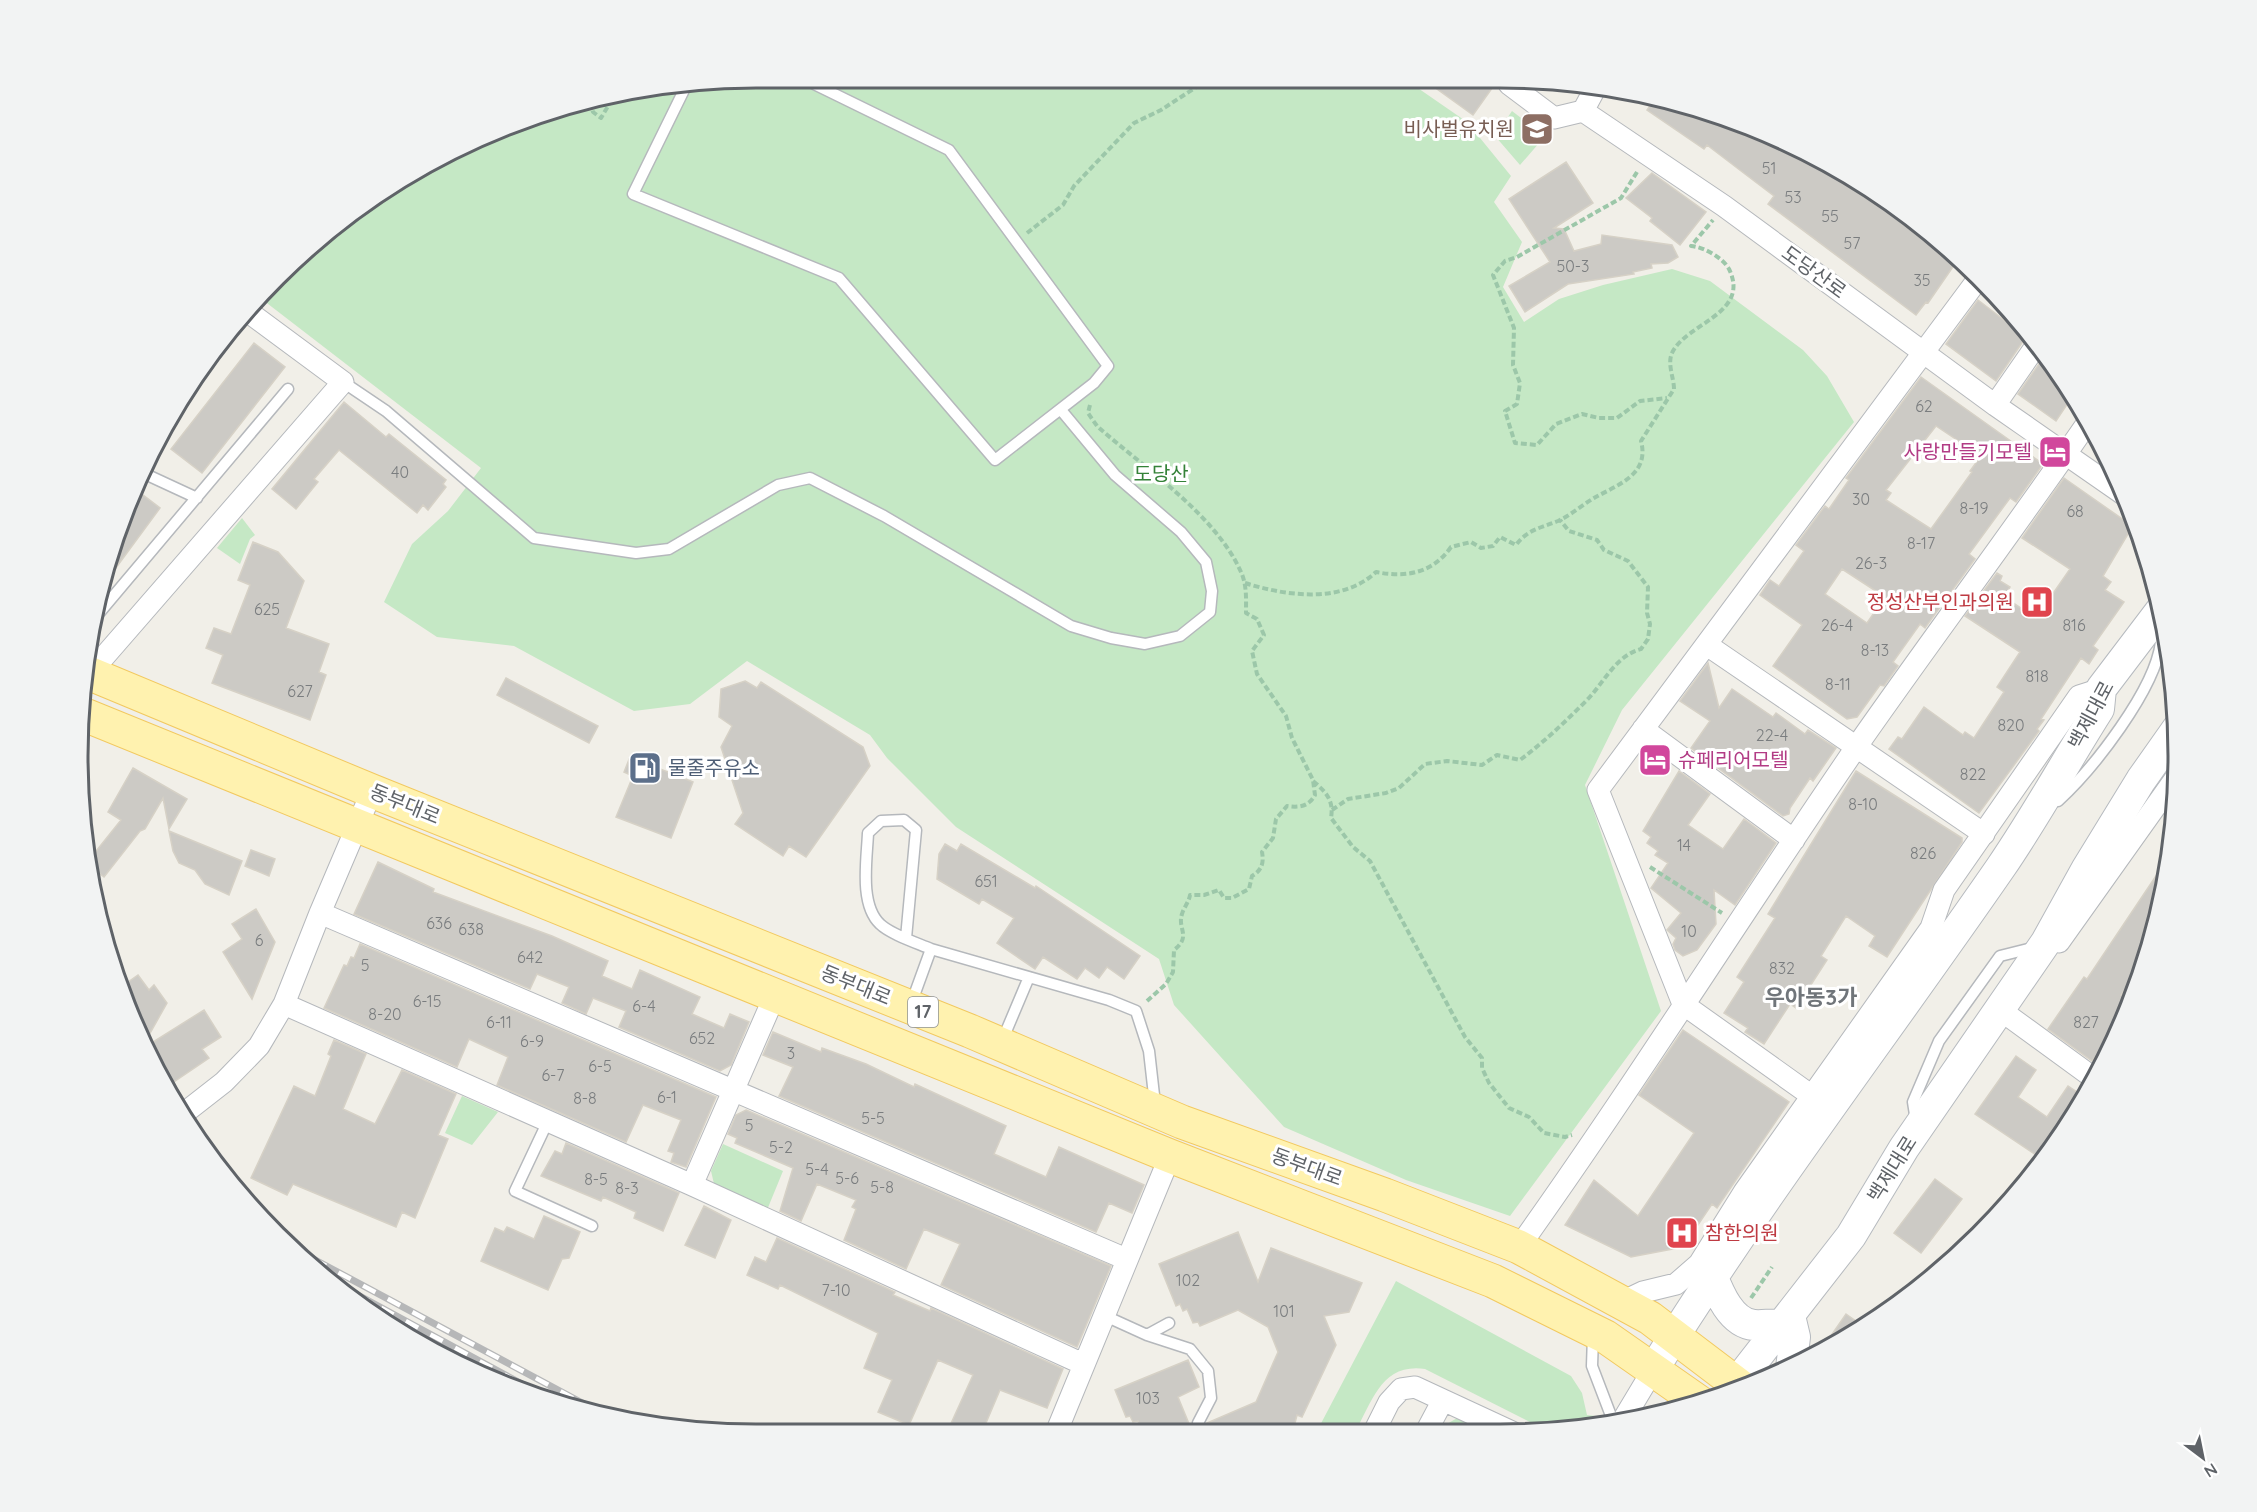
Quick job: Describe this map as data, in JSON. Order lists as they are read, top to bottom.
{
  "streets": {
    "main road": ["동부대로", "17"],
    "street": ["도당산로", "백제대로"]
  },
  "crossings": [
    ["백제대로", "동부대로"]
  ],
  "districts": ["우아동3가"],
  "parks": ["도당산"],
  "places": {
    "school or university": ["비사벌유치원"],
    "hotel": ["사랑만들기모텔", "슈페리어모텔"],
    "hospital": ["정성산부인과의원", "참한의원"],
    "fuel station": ["물줄주유소"]
  },
  "house_numbers": [
    "51",
    "53",
    "55",
    "57",
    "50-3",
    "35",
    "62",
    "40",
    "30",
    "8-19",
    "68",
    "8-17",
    "26-3",
    "625",
    "26-4",
    "816",
    "8-13",
    "818",
    "8-11",
    "627",
    "820",
    "22-4",
    "822",
    "8-10",
    "14",
    "826",
    "651",
    "636",
    "638",
    "10",
    "6",
    "642",
    "5",
    "832",
    "6-15",
    "6-4",
    "8-20",
    "6-11",
    "827",
    "652",
    "6-9",
    "3",
    "6-5",
    "6-7",
    "6-1",
    "8-8",
    "5-5",
    "5",
    "5-2",
    "5-4",
    "5-6",
    "8-5",
    "5-8",
    "8-3",
    "102",
    "7-10",
    "101",
    "103"
  ],
  "north": "bottom right"
}
